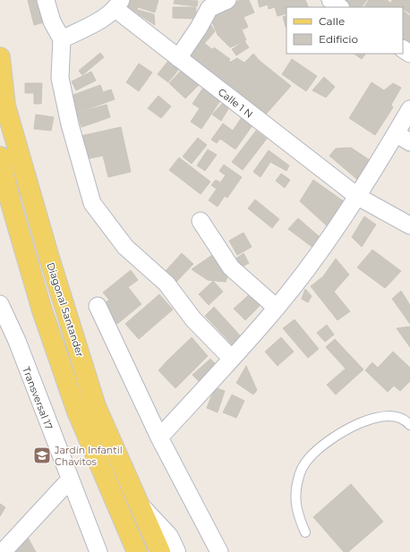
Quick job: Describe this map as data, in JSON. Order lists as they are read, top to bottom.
{
  "streets": {
    "main road": ["Diagonal Santander"],
    "street": ["Calle 1 N", "Transversal 17"]
  },
  "places": {
    "school or university": ["Jardín Infantil Chavitos"]
  },
  "legend": ["Calle", "Edificio"]
}
